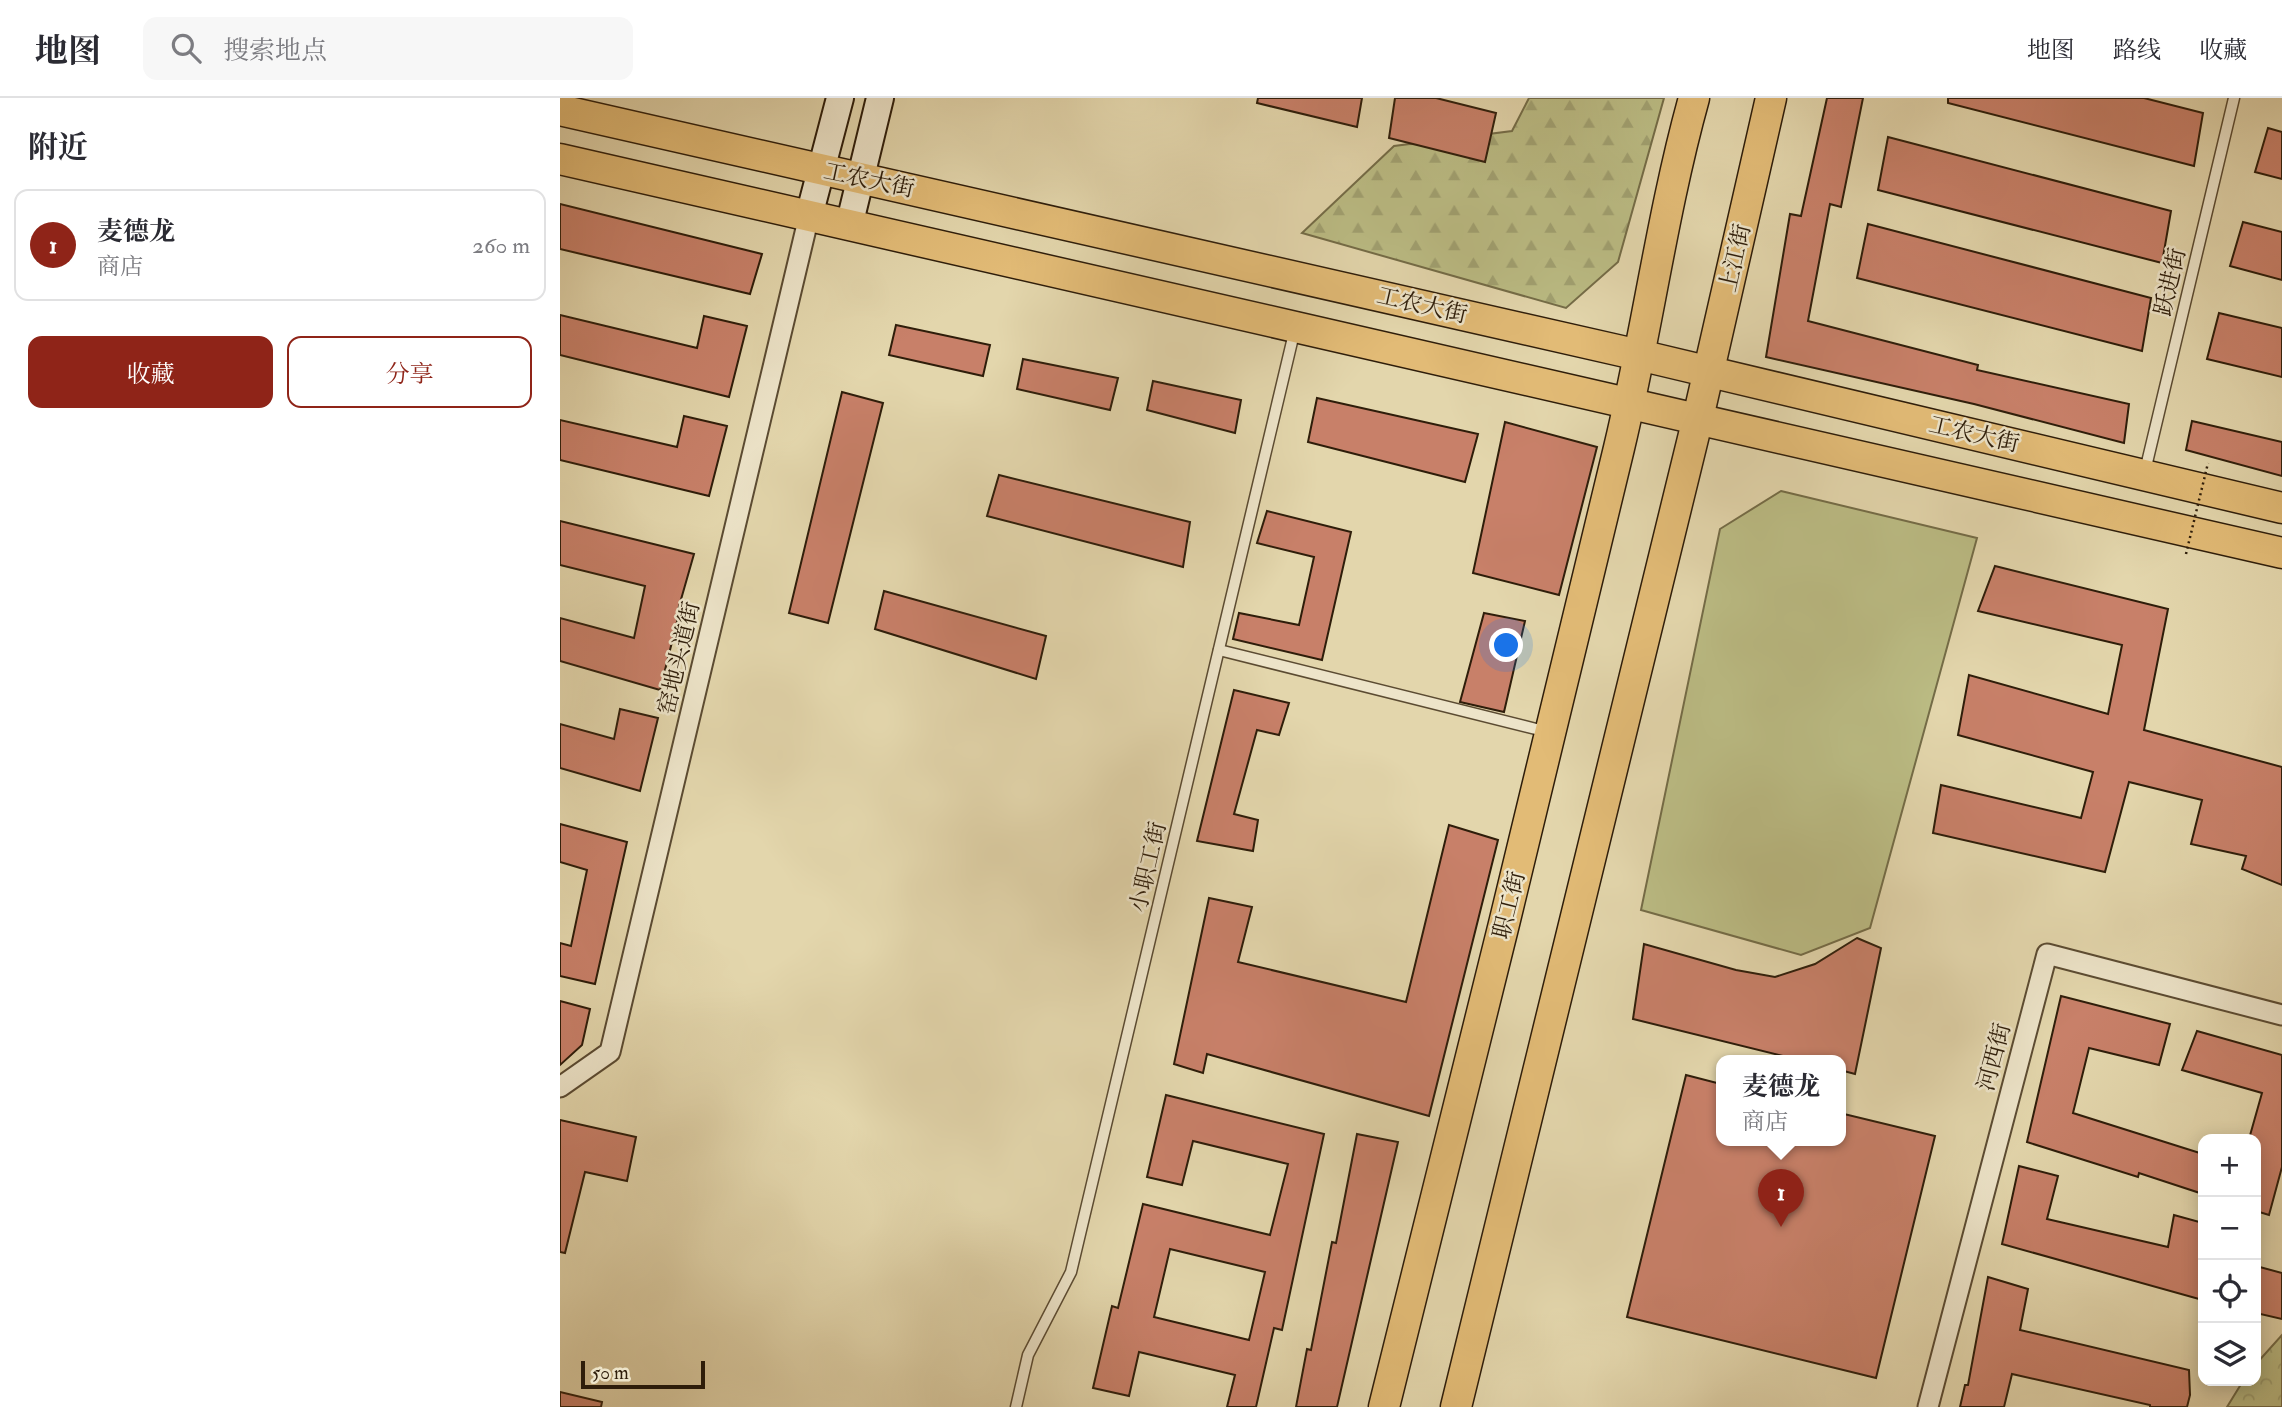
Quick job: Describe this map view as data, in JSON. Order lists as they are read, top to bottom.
{
  "streets": {
    "main road": ["工农大街", "上江街", "职工街"],
    "street": ["窑地头道街", "河西街"],
    "lane": ["跃进街", "小职工街"]
  },
  "crossings": [
    ["工农大街", "上江街"],
    ["工农大街", "跃进街"],
    ["工农大街", "窑地头道街"],
    ["工农大街", "小职工街"],
    ["工农大街", "职工街"]
  ],
  "scale_bar": "50 m",
  "page": {
    "header": "地图",
    "search": "搜索地点",
    "nav": ["地图", "路线", "收藏"],
    "heading": "附近",
    "list": [
      {
        "mark": "1",
        "name": "麦德龙",
        "note": "商店",
        "value": "260 m"
      }
    ],
    "buttons": ["收藏", "分享"],
    "popup": ["麦德龙", "商店"],
    "map_buttons": ["+", "−"],
    "pins": "1",
    "scale": "50 m"
  }
}
